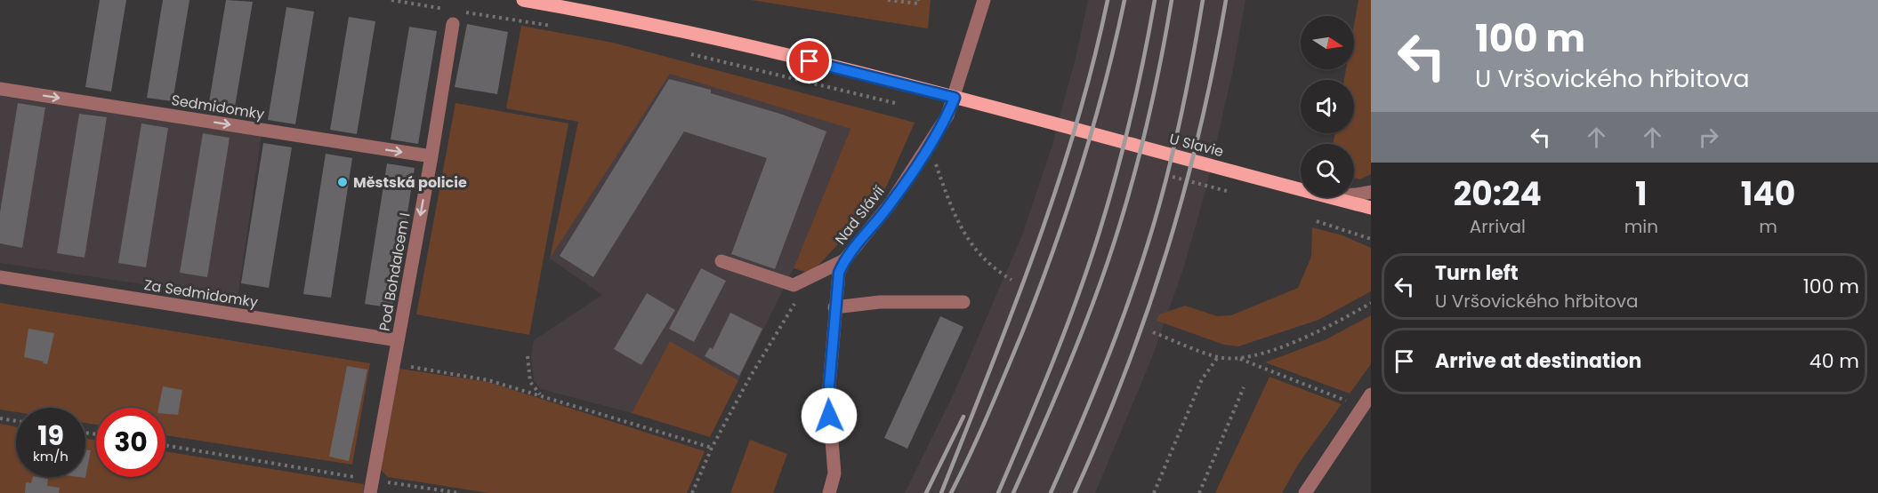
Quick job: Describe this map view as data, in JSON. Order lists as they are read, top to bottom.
{
  "streets": {
    "main road": ["U Slavie"],
    "street": [
      "Sedmidomky",
      "Nad Slávií",
      "Pod Bohdalcem I",
      "Za Sedmidomky"
    ]
  },
  "crossings": [
    ["Sedmidomky", "Pod Bohdalcem I"],
    ["U Slavie", "Nad Slávií"],
    ["Pod Bohdalcem I", "Za Sedmidomky"]
  ],
  "one_way": ["Sedmidomky", "Pod Bohdalcem I"],
  "places": ["Městská policie"],
  "north": "right",
  "page": {
    "turn": ["100 m", "U Vršovického hřbitova"],
    "eta": [
      "20:24",
      "Arrival",
      "1",
      "min",
      "140",
      "m"
    ],
    "list": [
      {
        "name": "Turn left",
        "note": "U Vršovického hřbitova",
        "value": "100 m"
      },
      {
        "name": "Arrive at destination",
        "value": "40 m"
      }
    ],
    "speed": "19 km/h",
    "limit": "30"
  }
}
